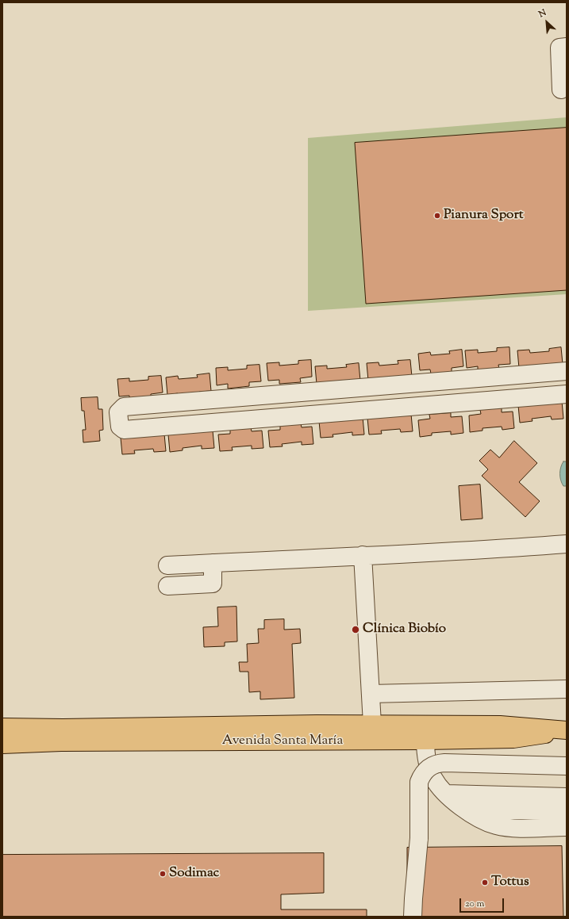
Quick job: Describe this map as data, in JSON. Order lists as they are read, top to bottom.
{
  "streets": {
    "main road": ["Avenida Santa María"]
  },
  "places": [
    "Pianura Sport",
    "Clínica Biobío",
    "Sodimac",
    "Tottus"
  ],
  "scale_bar": "20 m",
  "north": "top left"
}
